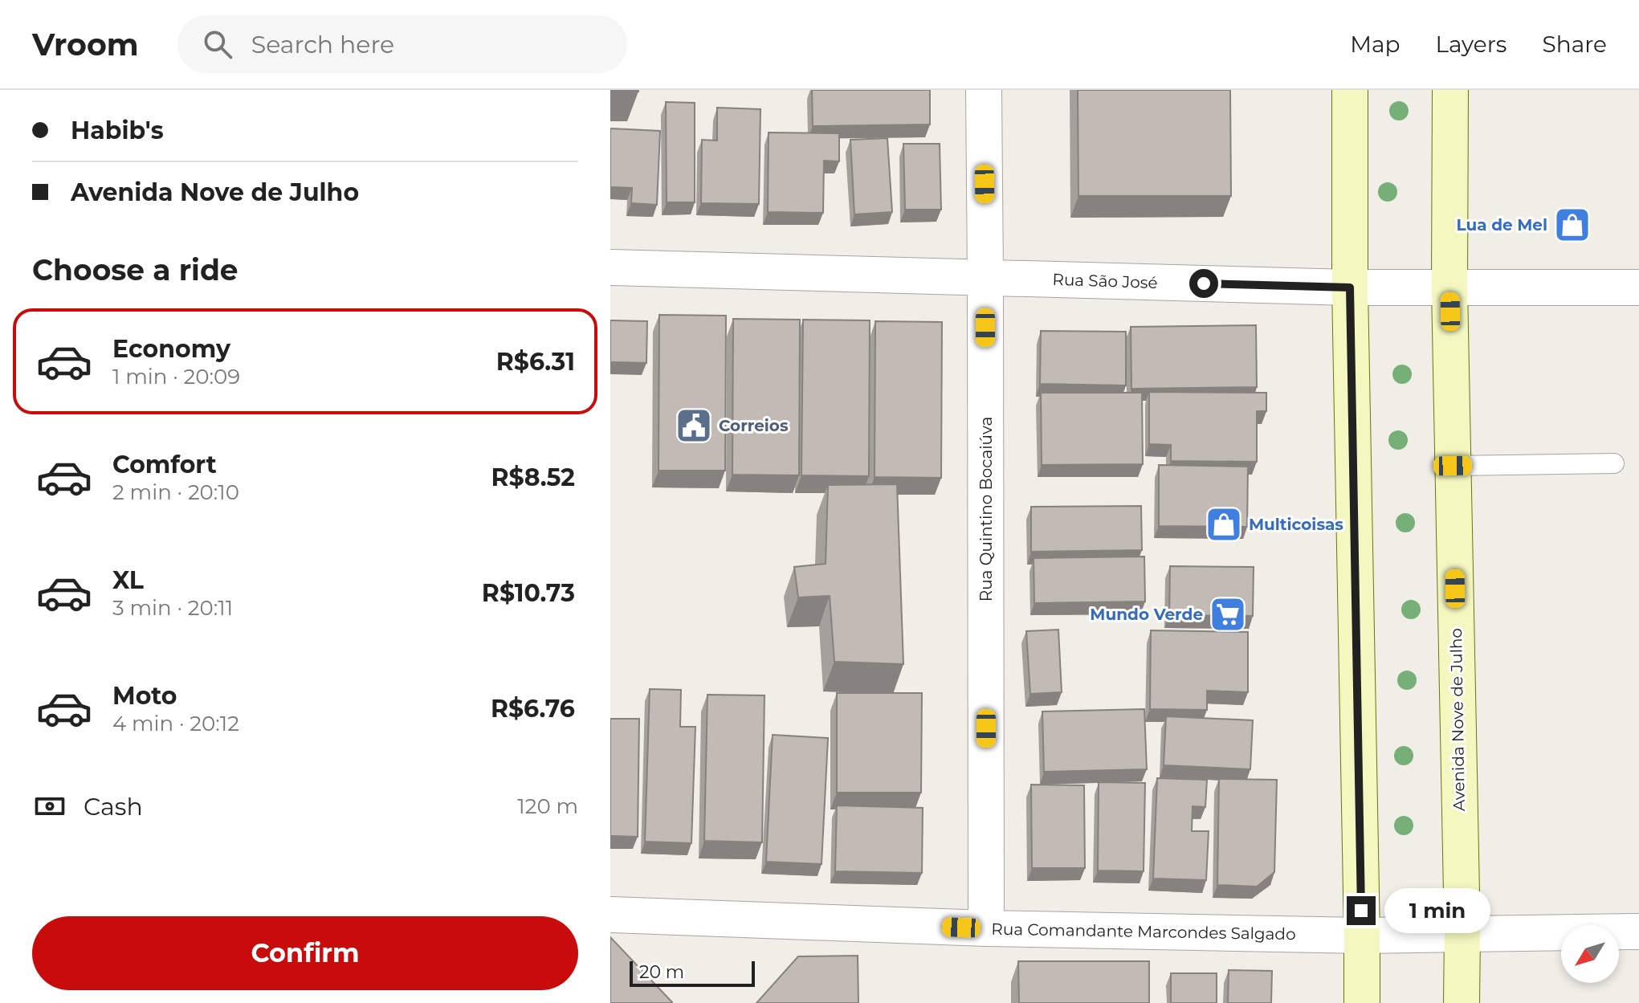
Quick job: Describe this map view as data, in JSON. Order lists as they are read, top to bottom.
{
  "streets": {
    "main road": ["Avenida Nove de Julho"],
    "street": ["Rua São José", "Rua Quintino Bocaiúva", "Rua Comandante Marcondes Salgado"]
  },
  "crossings": [
    ["Rua São José", "Rua Quintino Bocaiúva"],
    ["Rua São José", "Avenida Nove de Julho"],
    ["Rua Quintino Bocaiúva", "Rua Comandante Marcondes Salgado"],
    ["Avenida Nove de Julho", "Rua Comandante Marcondes Salgado"]
  ],
  "places": {
    "shop": ["Lua de Mel", "Multicoisas"],
    "public building": ["Correios"],
    "supermarket": ["Mundo Verde"]
  },
  "scale_bar": "20 m",
  "north": "bottom left",
  "page": {
    "header": "Vroom",
    "search": "Search here",
    "nav": ["Map", "Layers", "Share"],
    "banner": ["Habib's", "Avenida Nove de Julho"],
    "heading": "Choose a ride",
    "list": [
      {
        "name": "Economy",
        "note": "1 min · 20:09",
        "value": "R$6.31"
      },
      {
        "name": "Comfort",
        "note": "2 min · 20:10",
        "value": "R$8.52"
      },
      {
        "name": "XL",
        "note": "3 min · 20:11",
        "value": "R$10.73"
      },
      {
        "name": "Moto",
        "note": "4 min · 20:12",
        "value": "R$6.76"
      }
    ],
    "pay": ["Cash", "120 m"],
    "bubble": "1 min",
    "buttons": "Confirm",
    "scale": "20 m"
  }
}
